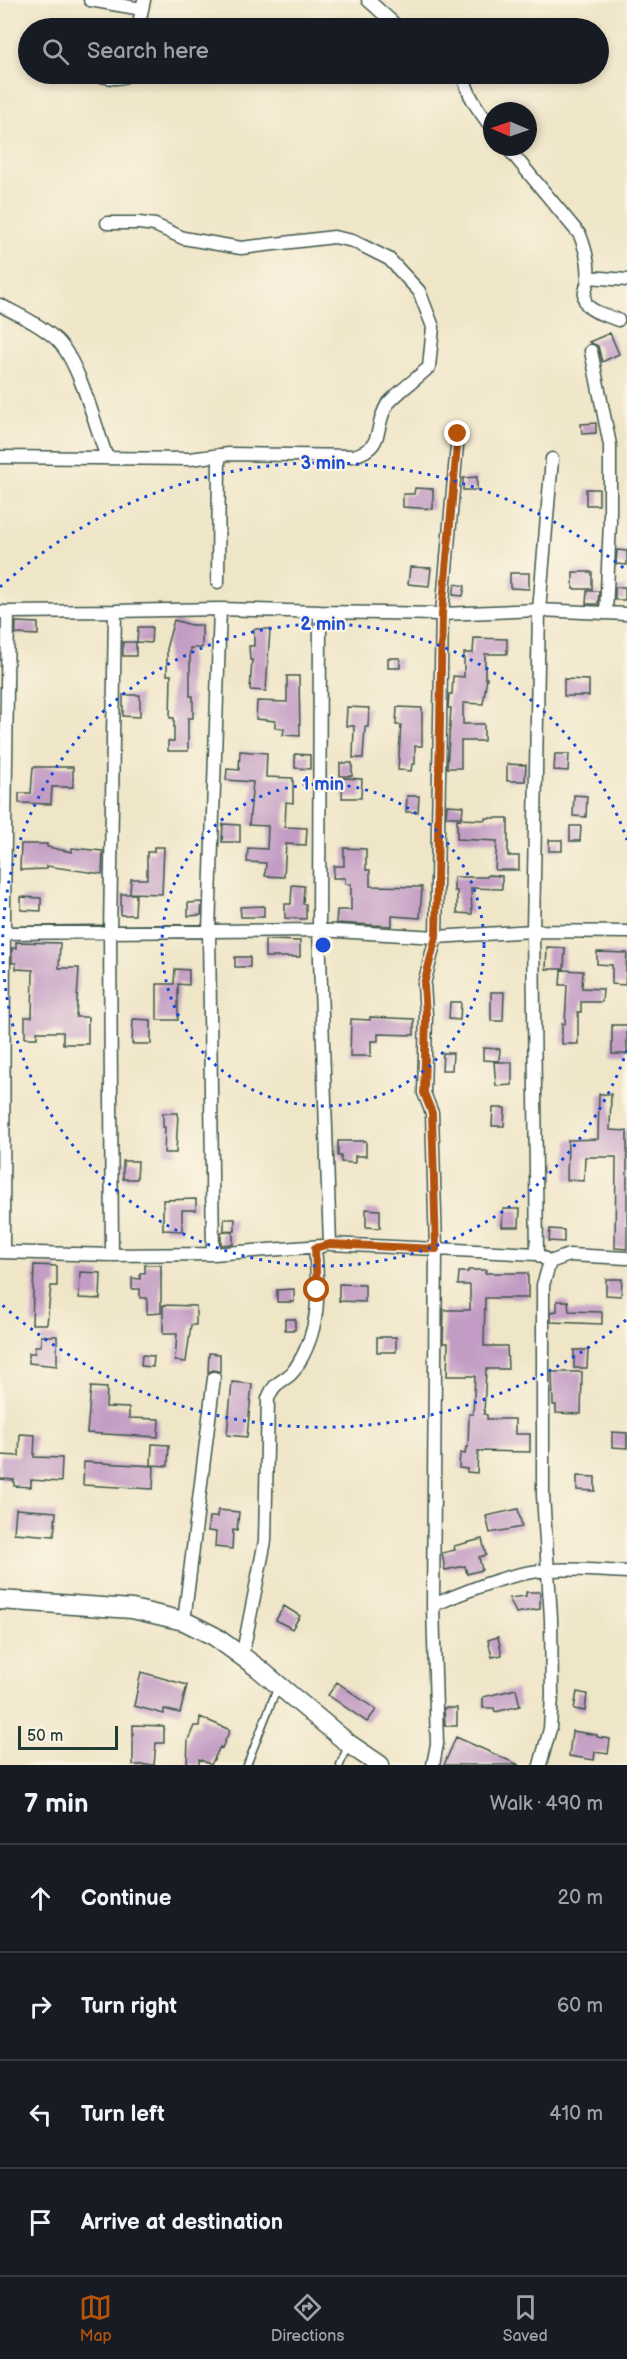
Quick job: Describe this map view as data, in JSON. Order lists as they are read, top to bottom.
{
  "scale_bar": "50 m",
  "north": "left",
  "page": {
    "search": "Search here",
    "scale": "50 m",
    "heading": ["7 min", "Walk · 490 m"],
    "list": [
      ["Continue", "20 m"],
      ["Turn right", "60 m"],
      ["Turn left", "410 m"],
      "Arrive at destination"
    ],
    "nav": ["Map", "Directions", "Saved"]
  },
  "rings": ["3 min", "2 min", "1 min"]
}
